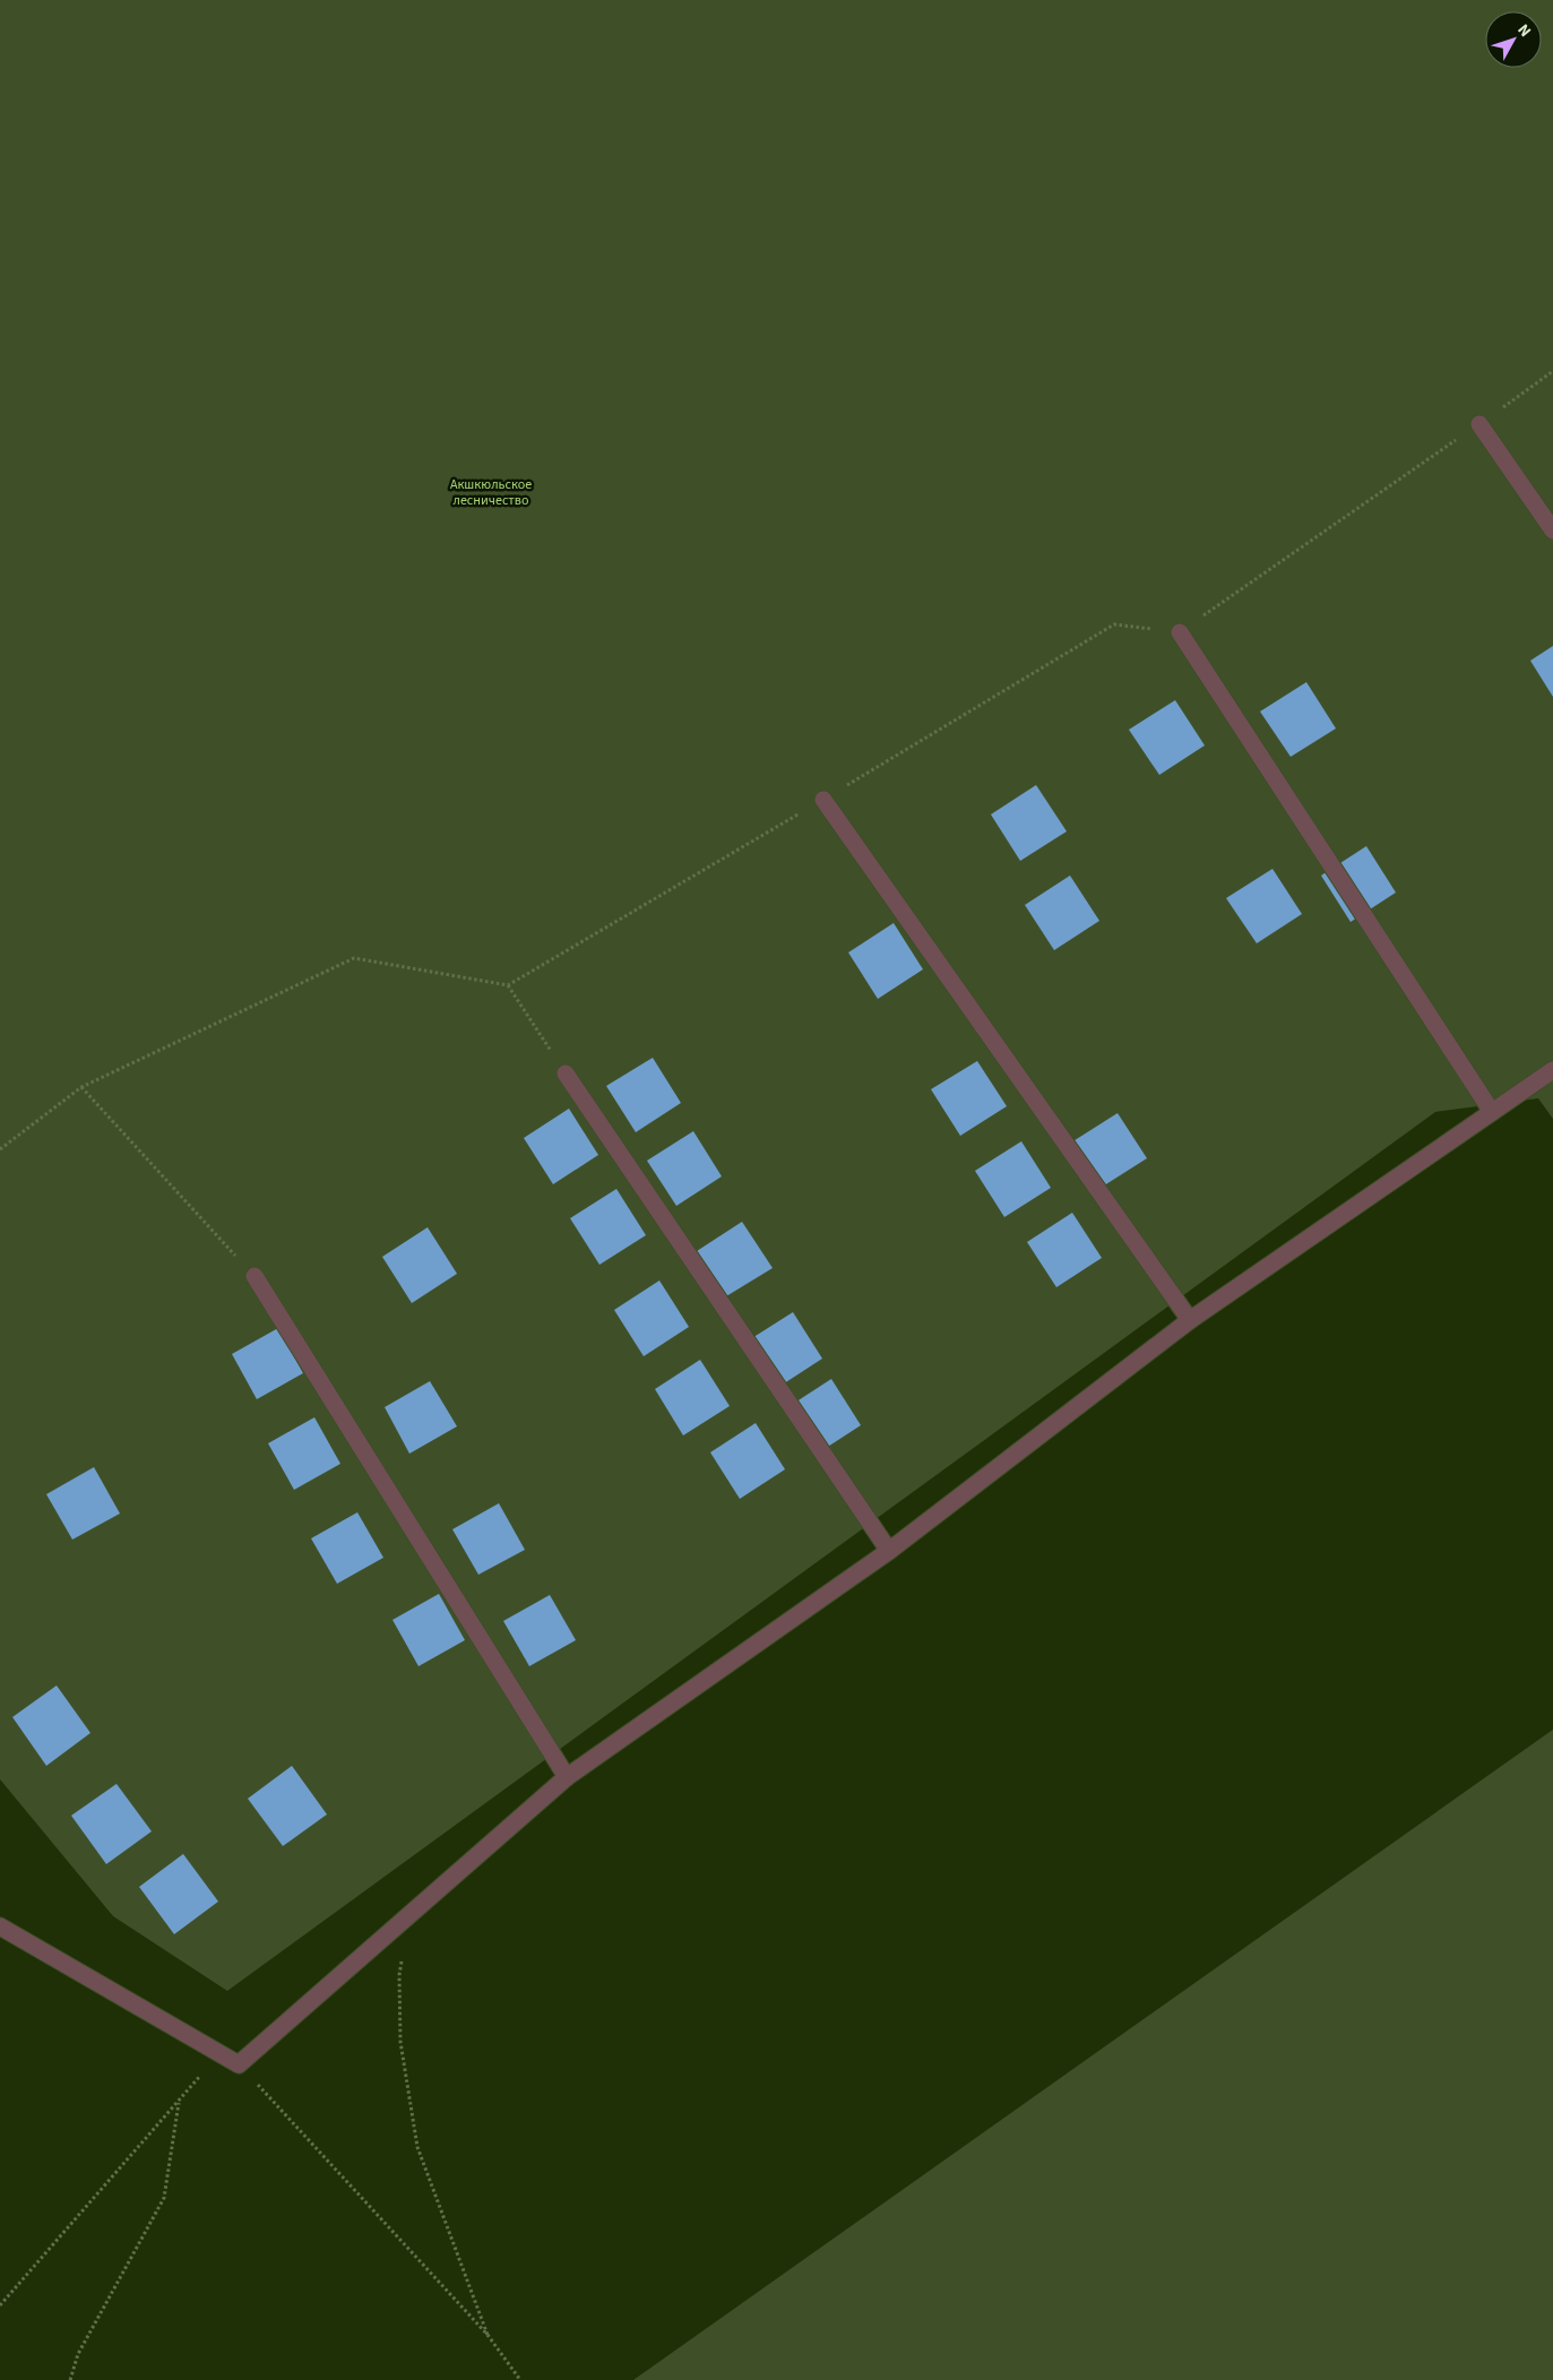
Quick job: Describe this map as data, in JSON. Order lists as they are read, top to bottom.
{
  "parks": ["Акшкюльское лесничество"],
  "north": "top right"
}
